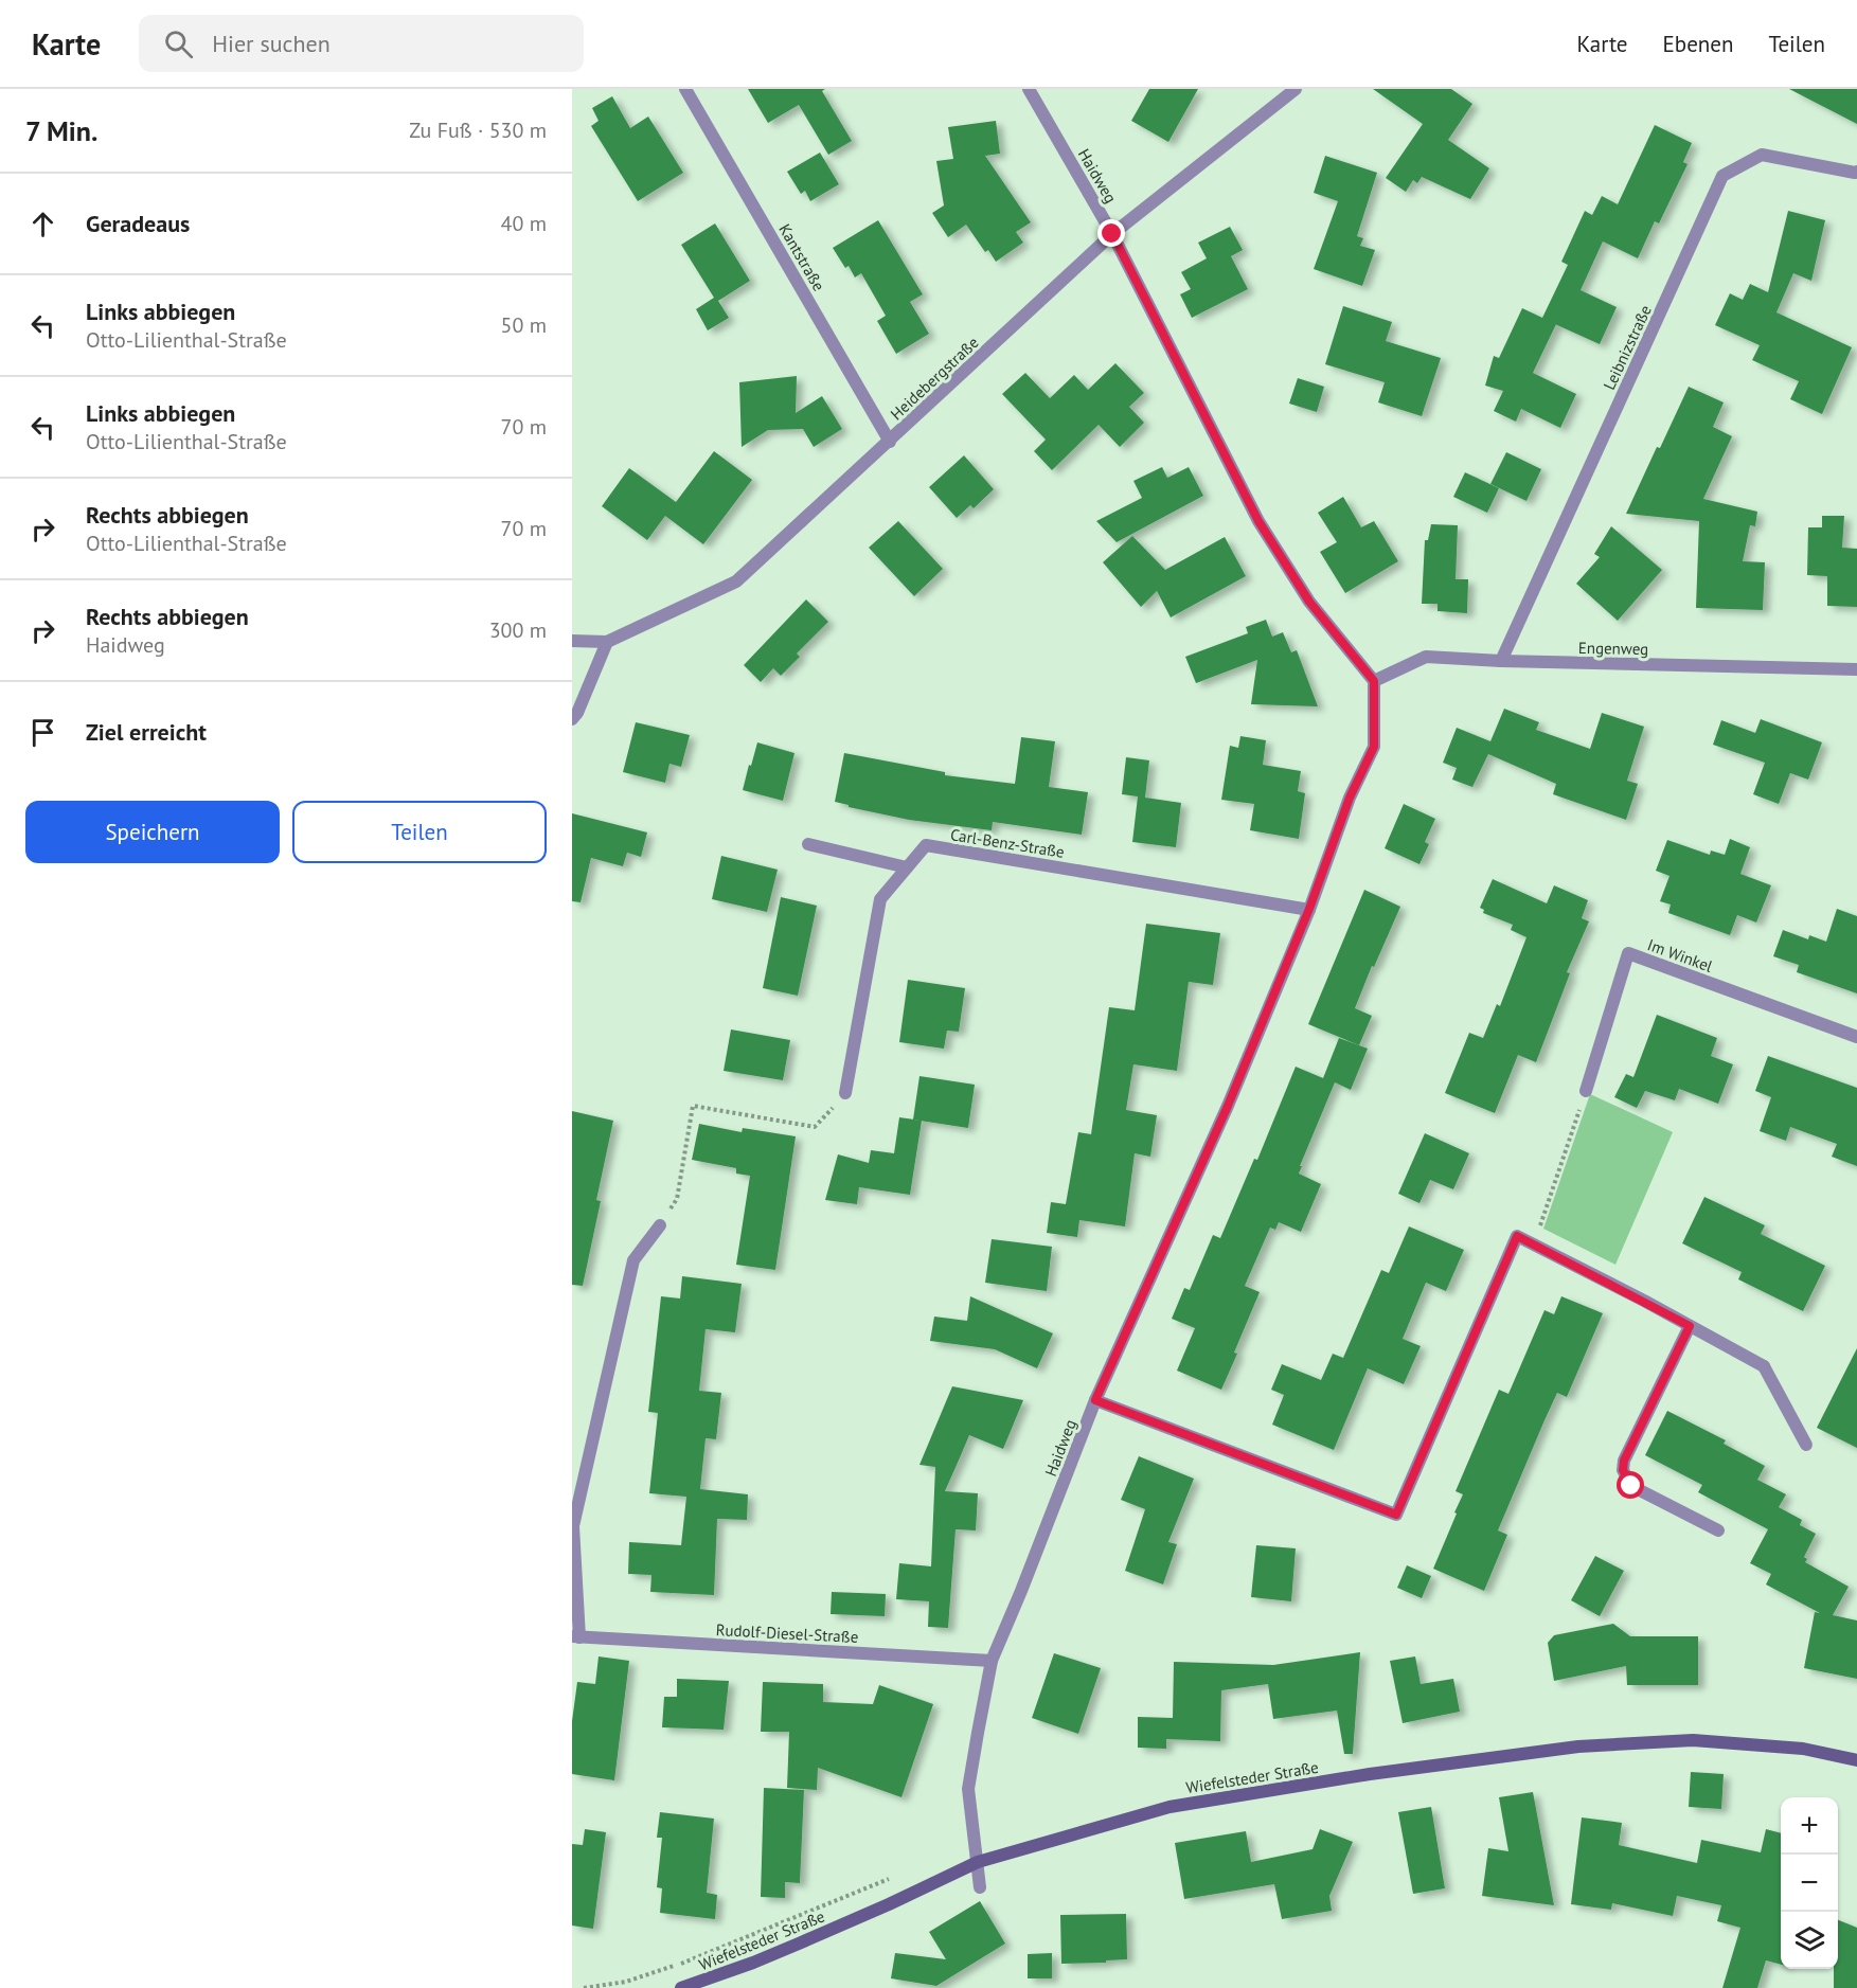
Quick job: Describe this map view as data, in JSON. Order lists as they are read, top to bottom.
{
  "streets": {
    "main road": ["Wiefelsteder Straße"],
    "street": [
      "Haidweg",
      "Kantstraße",
      "Leibnizstraße",
      "Heidebergstraße",
      "Engenweg",
      "Carl-Benz-Straße",
      "Im Winkel",
      "Rudolf-Diesel-Straße"
    ]
  },
  "crossings": [
    ["Haidweg", "Heidebergstraße"],
    ["Haidweg", "Engenweg"],
    ["Haidweg", "Carl-Benz-Straße"],
    ["Haidweg", "Rudolf-Diesel-Straße"],
    ["Haidweg", "Wiefelsteder Straße"],
    ["Kantstraße", "Heidebergstraße"],
    ["Leibnizstraße", "Engenweg"]
  ],
  "page": {
    "header": "Karte",
    "search": "Hier suchen",
    "nav": ["Karte", "Ebenen", "Teilen"],
    "heading": ["7 Min.", "Zu Fuß · 530 m"],
    "list": [
      ["Geradeaus", "40 m"],
      ["Links abbiegen", "Otto-Lilienthal-Straße", "50 m"],
      ["Links abbiegen", "Otto-Lilienthal-Straße", "70 m"],
      ["Rechts abbiegen", "Otto-Lilienthal-Straße", "70 m"],
      ["Rechts abbiegen", "Haidweg", "300 m"],
      "Ziel erreicht"
    ],
    "buttons": ["Speichern", "Teilen"],
    "map_buttons": ["+", "−"]
  }
}
